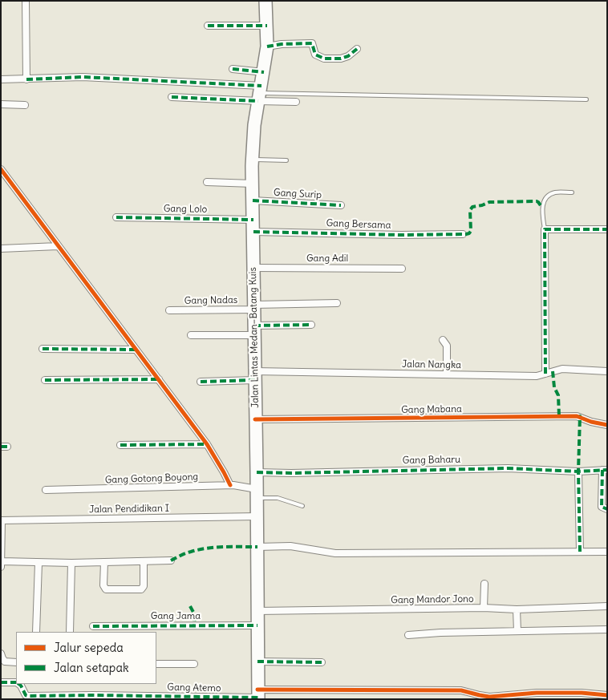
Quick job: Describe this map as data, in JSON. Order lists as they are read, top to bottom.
{
  "streets": {
    "highway": ["Jalan Lintas Medan–Batang Kuis"],
    "street": [
      "Gang Surip",
      "Gang Lolo",
      "Gang Bersama",
      "Gang Adil",
      "Gang Nadas",
      "Jalan Nangka",
      "Gang Mabana",
      "Gang Baharu",
      "Gang Gotong Boyong",
      "Jalan Pendidikan I",
      "Gang Mandor Jono",
      "Gang Jama",
      "Gang Atemo"
    ]
  },
  "crossings": [
    ["Gang Surip", "Jalan Lintas Medan–Batang Kuis"],
    ["Gang Lolo", "Gang Bersama"],
    ["Gang Lolo", "Jalan Lintas Medan–Batang Kuis"],
    ["Gang Bersama", "Jalan Lintas Medan–Batang Kuis"],
    ["Gang Adil", "Jalan Lintas Medan–Batang Kuis"],
    ["Gang Nadas", "Jalan Lintas Medan–Batang Kuis"],
    ["Jalan Lintas Medan–Batang Kuis", "Jalan Nangka"],
    ["Jalan Lintas Medan–Batang Kuis", "Gang Mabana"],
    ["Jalan Lintas Medan–Batang Kuis", "Gang Baharu"],
    ["Jalan Lintas Medan–Batang Kuis", "Gang Gotong Boyong"],
    ["Jalan Lintas Medan–Batang Kuis", "Jalan Pendidikan I"],
    ["Jalan Lintas Medan–Batang Kuis", "Gang Mandor Jono"],
    ["Jalan Lintas Medan–Batang Kuis", "Gang Jama"],
    ["Jalan Lintas Medan–Batang Kuis", "Gang Atemo"],
    ["Gang Gotong Boyong", "Jalan Pendidikan I"]
  ],
  "legend": ["Jalur sepeda", "Jalan setapak"]
}
